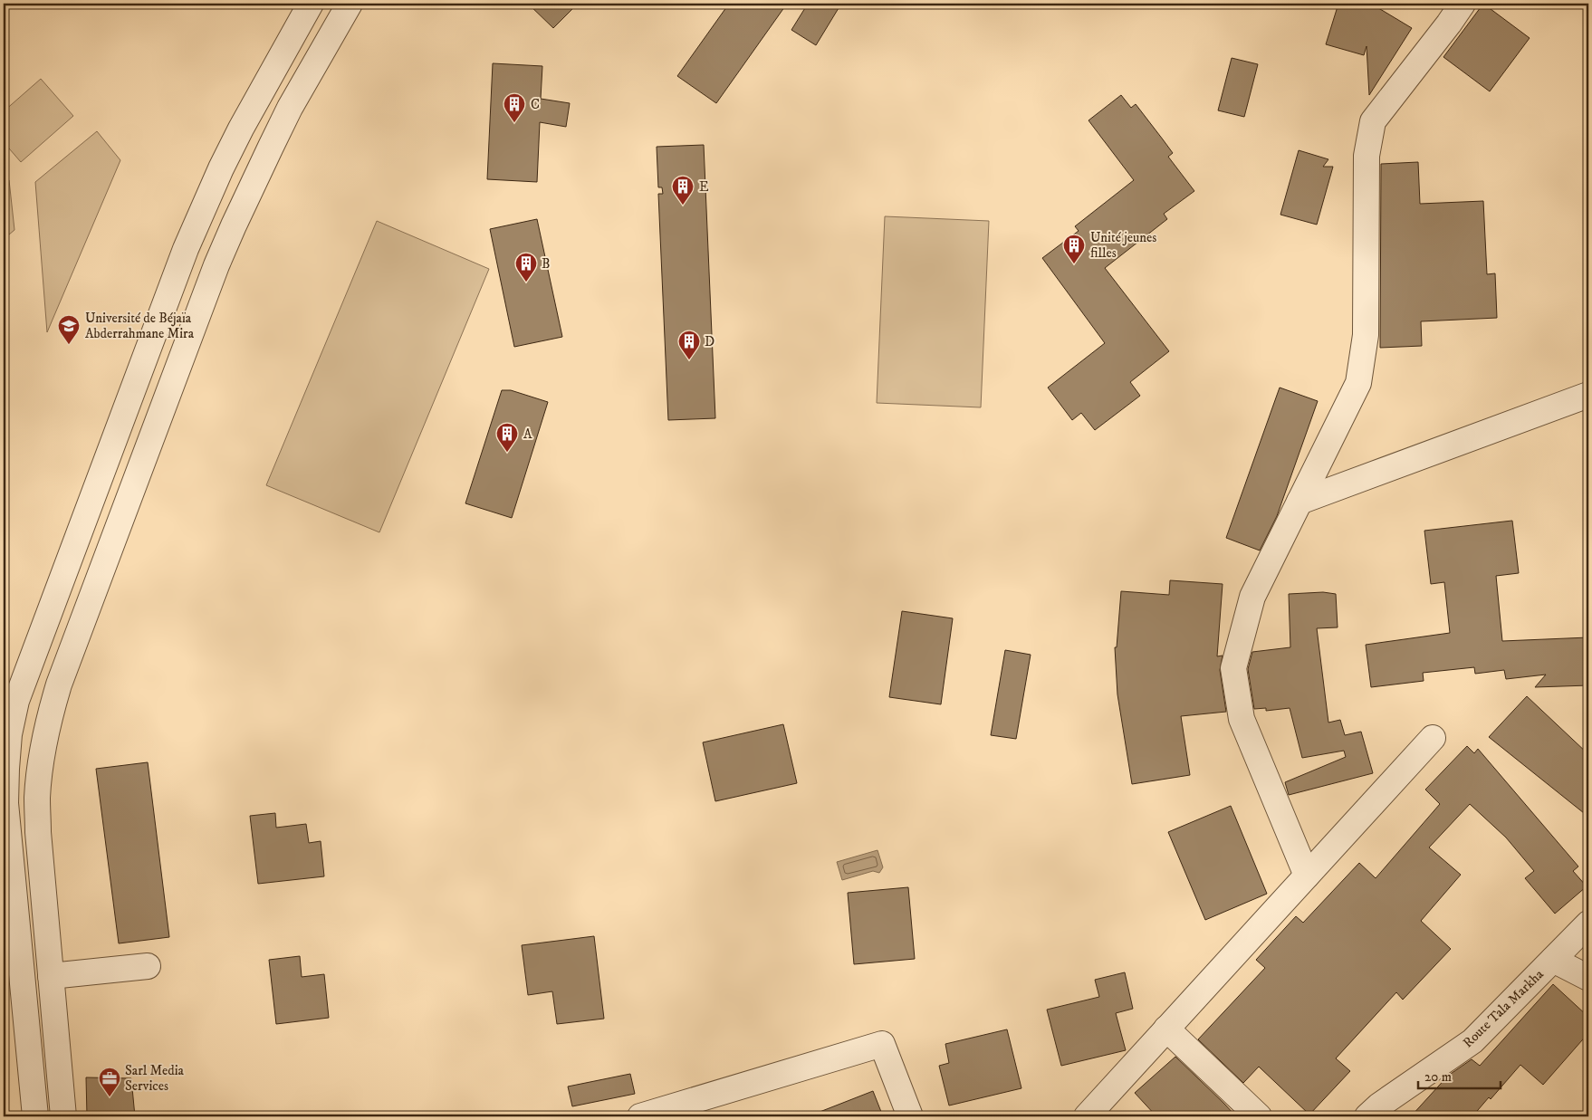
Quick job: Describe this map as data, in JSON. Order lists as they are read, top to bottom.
{
  "streets": {
    "street": ["Route Tala Markha"]
  },
  "places": {
    "building": [
      "C",
      "E",
      "Unité jeunes filles",
      "B",
      "D",
      "A"
    ],
    "school or university": ["Université de Béjaïa Abderrahmane Mira"],
    "office": ["Sarl Media Services"]
  },
  "scale_bar": "20 m"
}
